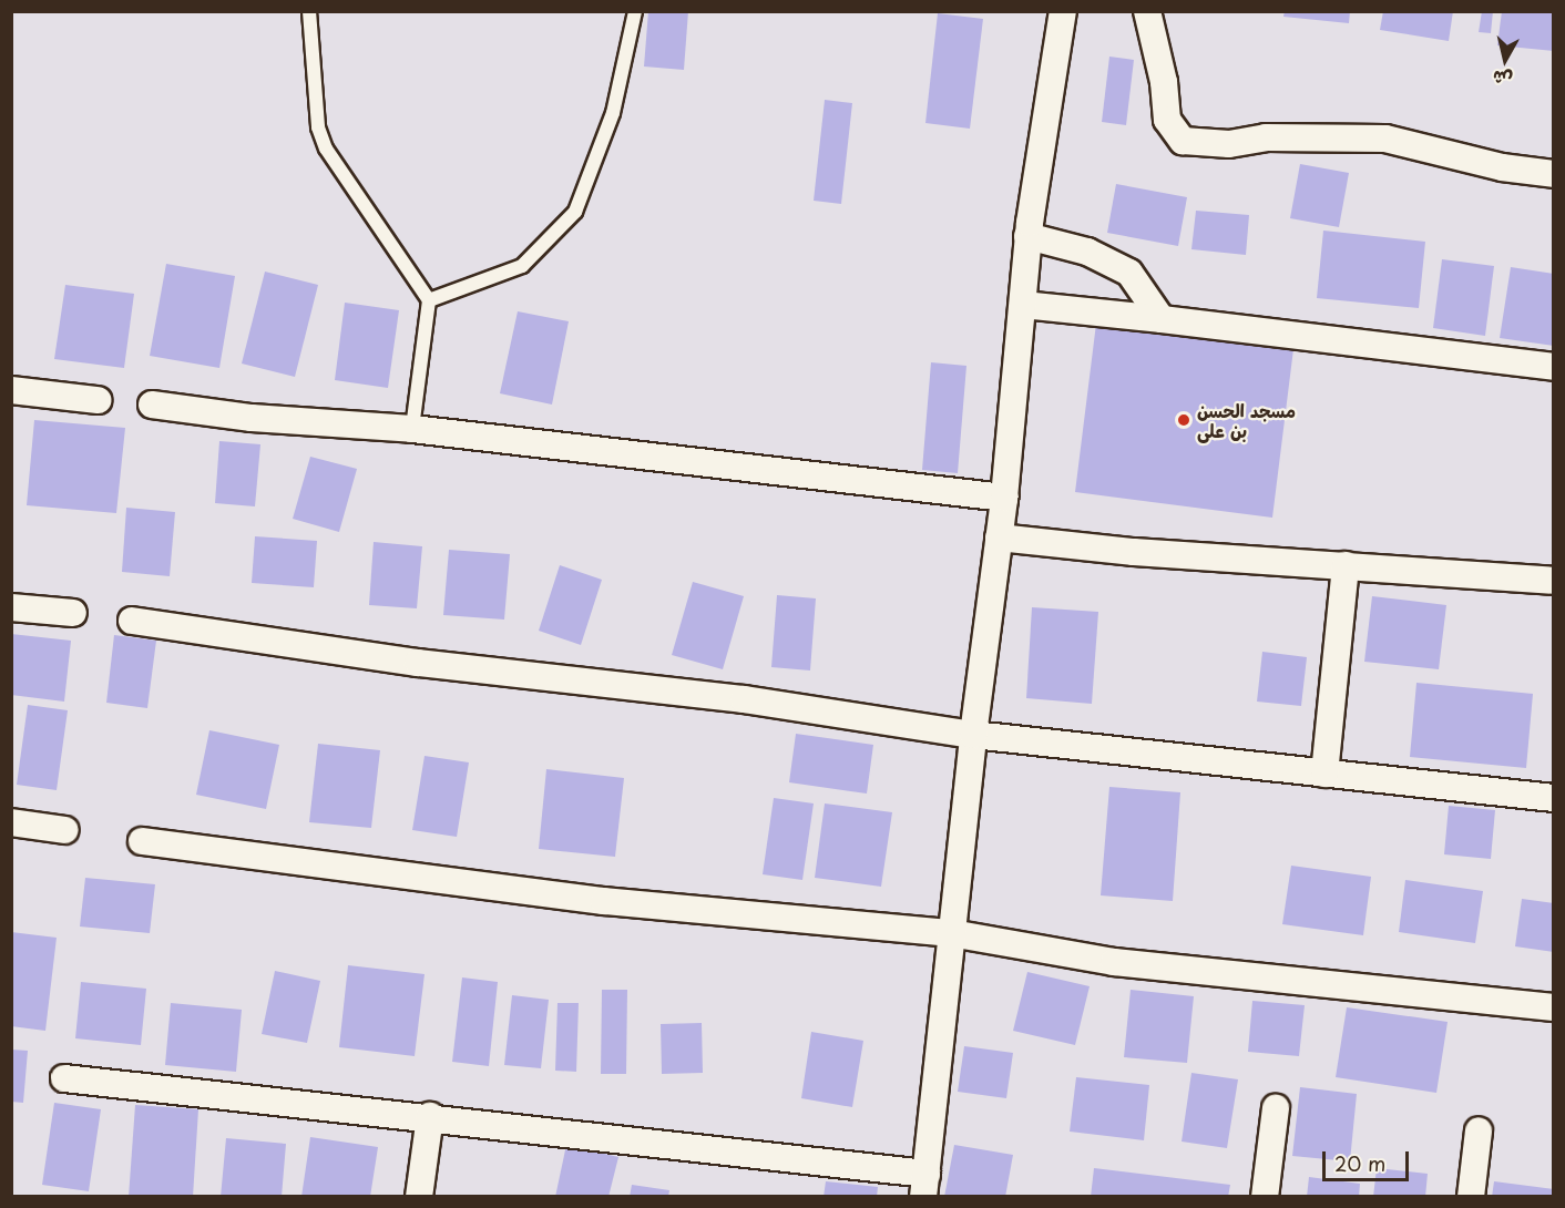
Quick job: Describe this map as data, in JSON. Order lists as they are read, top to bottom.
{
  "places": ["مسجد الحسن بن على"],
  "scale_bar": "20 m",
  "north": "bottom"
}
